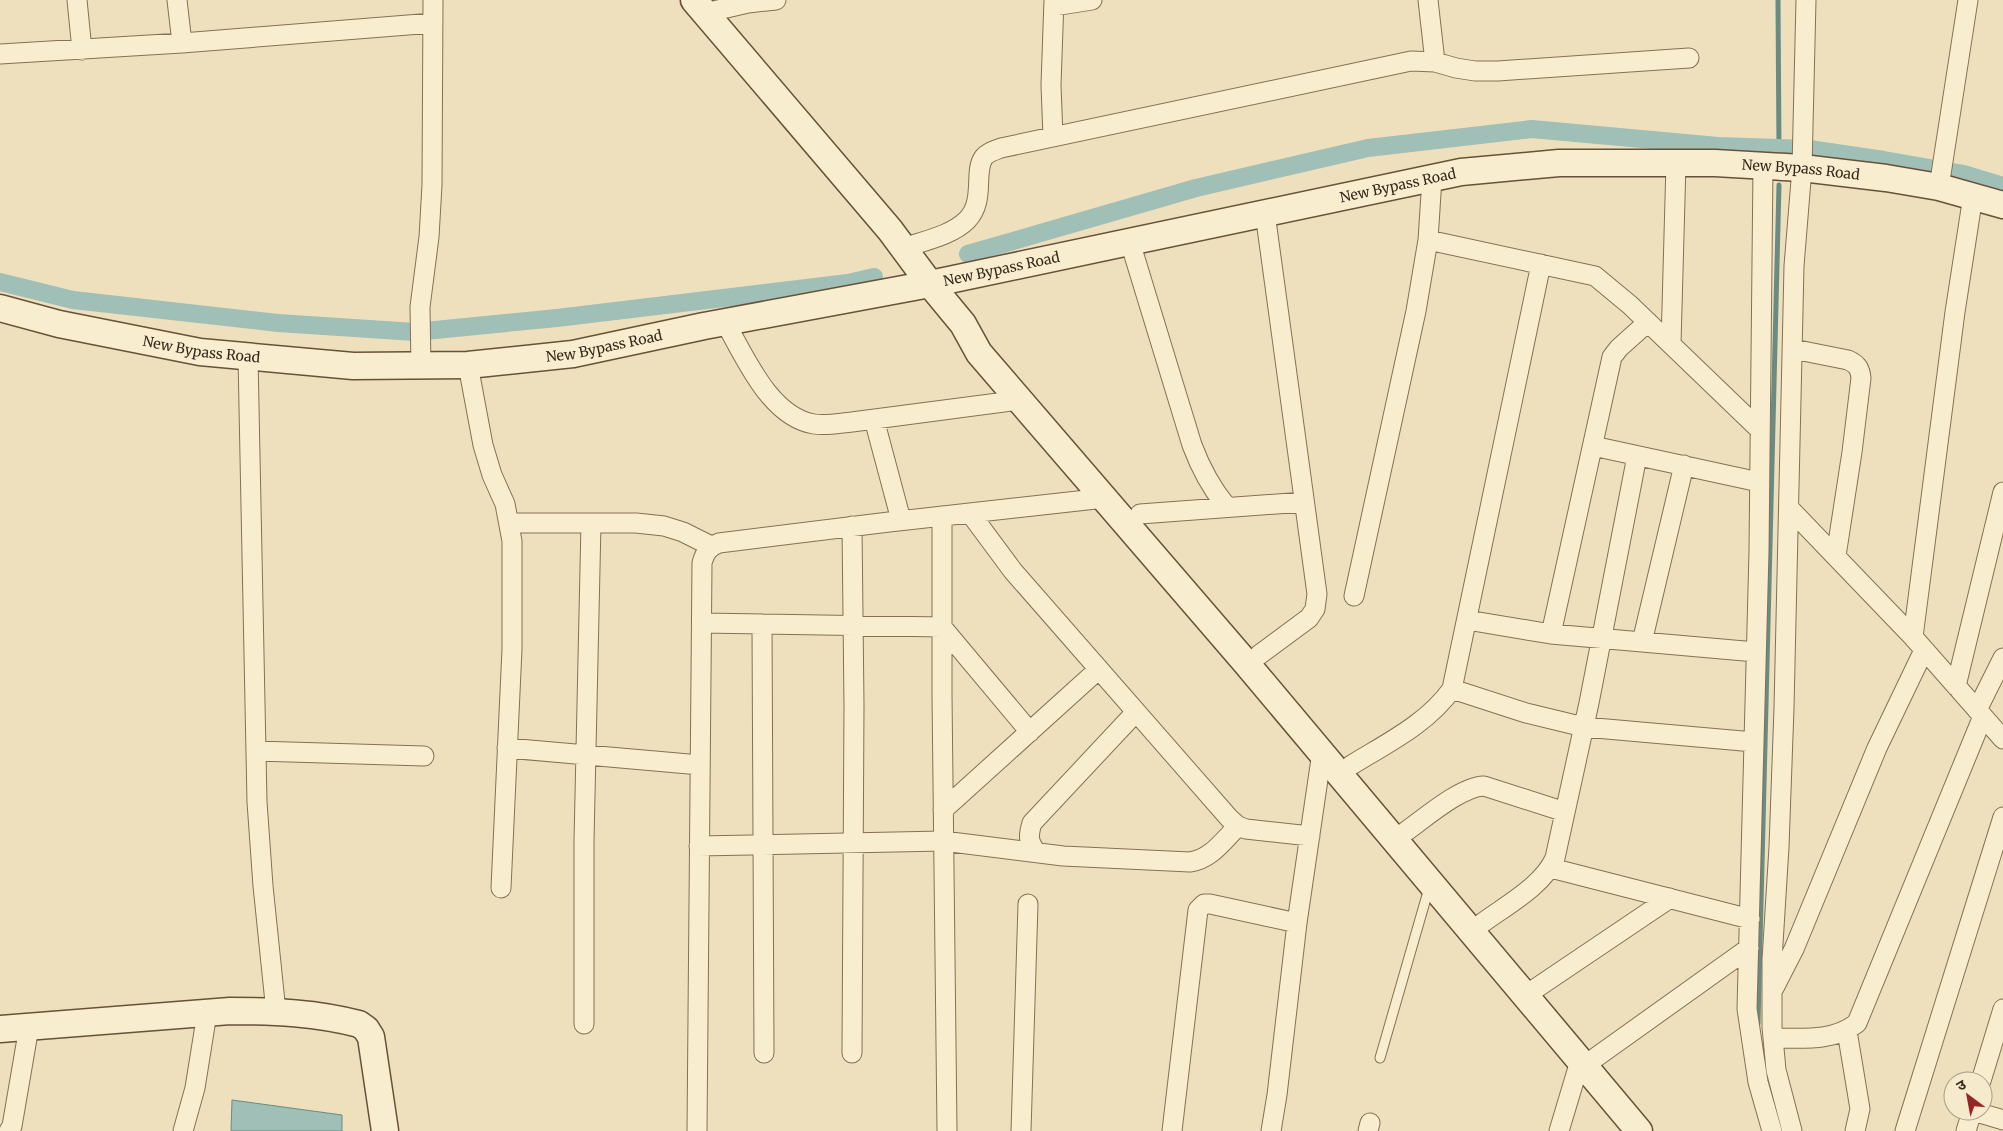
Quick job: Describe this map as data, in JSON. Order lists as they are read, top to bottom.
{
  "streets": {
    "street": ["New Bypass Road"]
  },
  "north": "top left"
}
